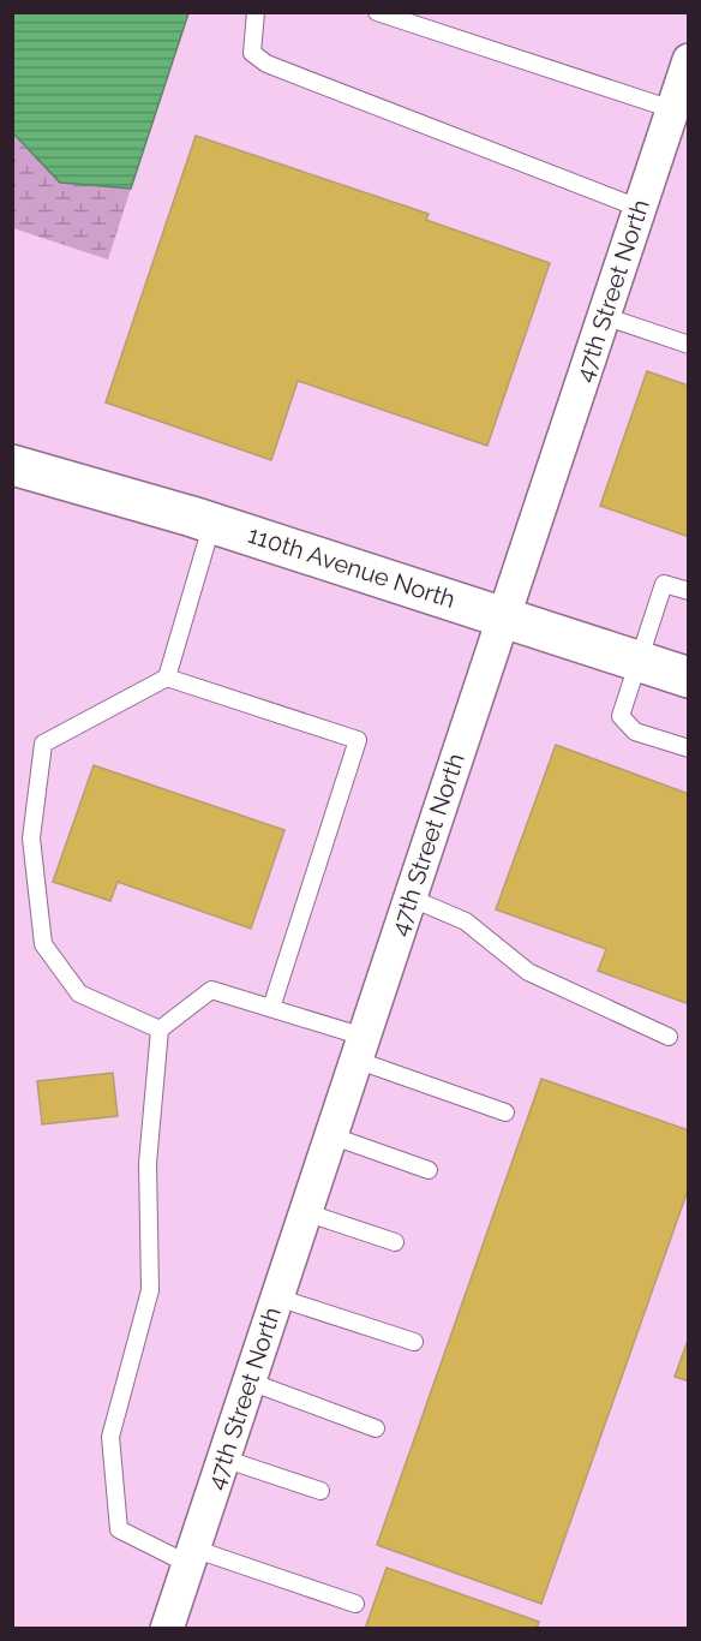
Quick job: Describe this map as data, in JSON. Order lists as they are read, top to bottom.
{
  "streets": {
    "street": ["47th Street North", "110th Avenue North"]
  },
  "crossings": [
    ["47th Street North", "110th Avenue North"]
  ]
}
